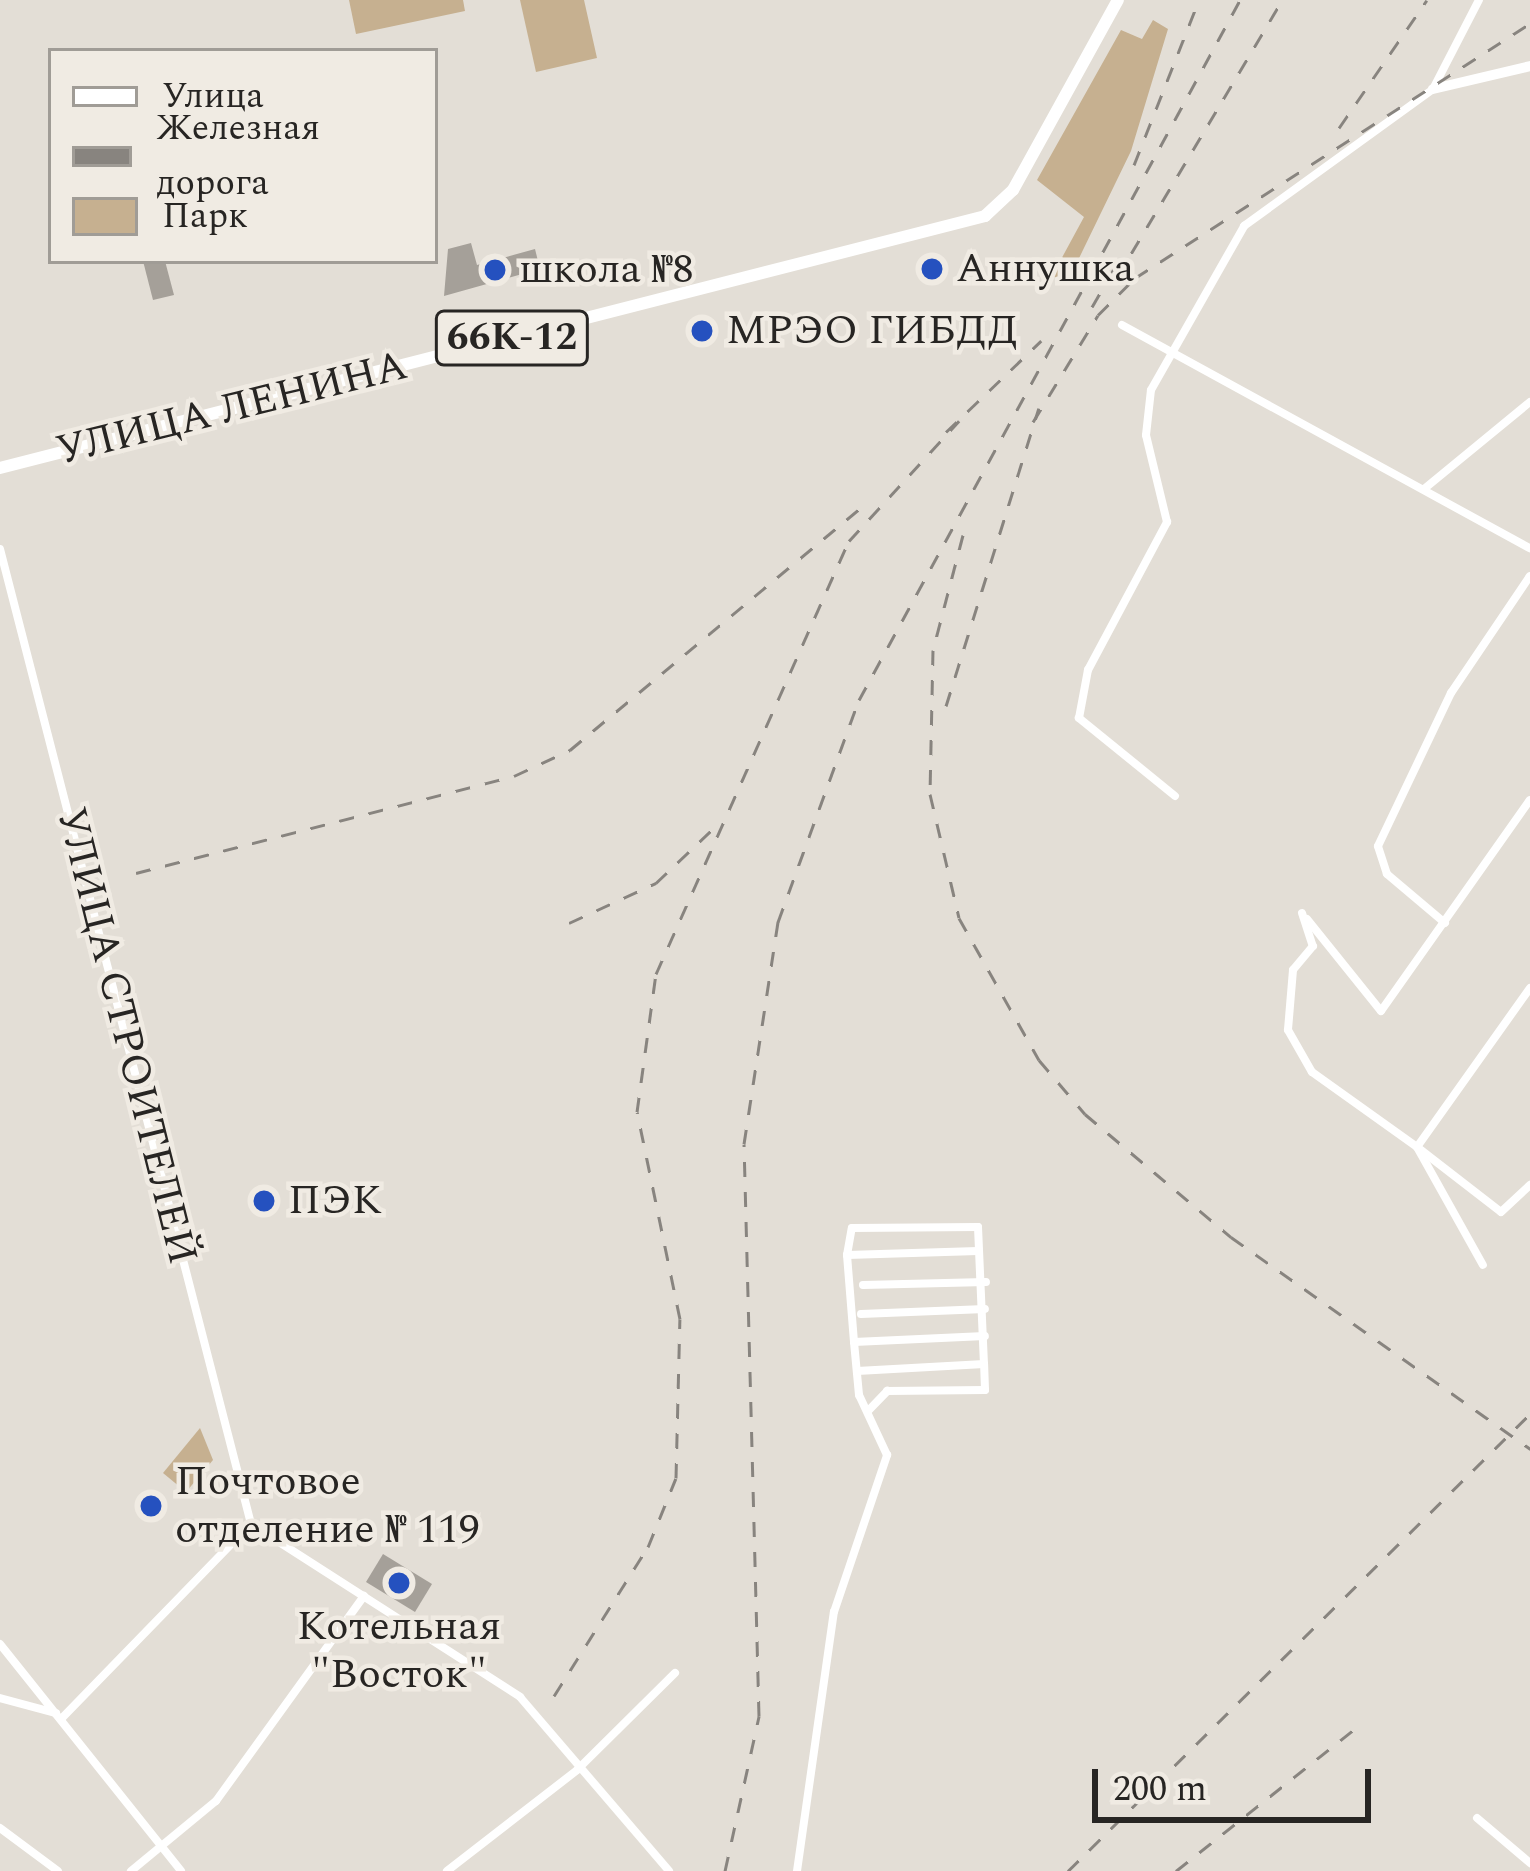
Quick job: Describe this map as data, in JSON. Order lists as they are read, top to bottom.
{
  "streets": {
    "main road": ["66К-12", "УЛИЦА ЛЕНИНА"],
    "street": ["УЛИЦА СТРОИТЕЛЕЙ"]
  },
  "places": [
    "Аннушка",
    "школа №8",
    "МРЭО ГИБДД",
    "ПЭК",
    "Почтовое отделение № 119",
    "Котельная \"Восток\""
  ],
  "legend": ["Улица", "Железная дорога", "Парк"],
  "scale_bar": "200 m"
}
